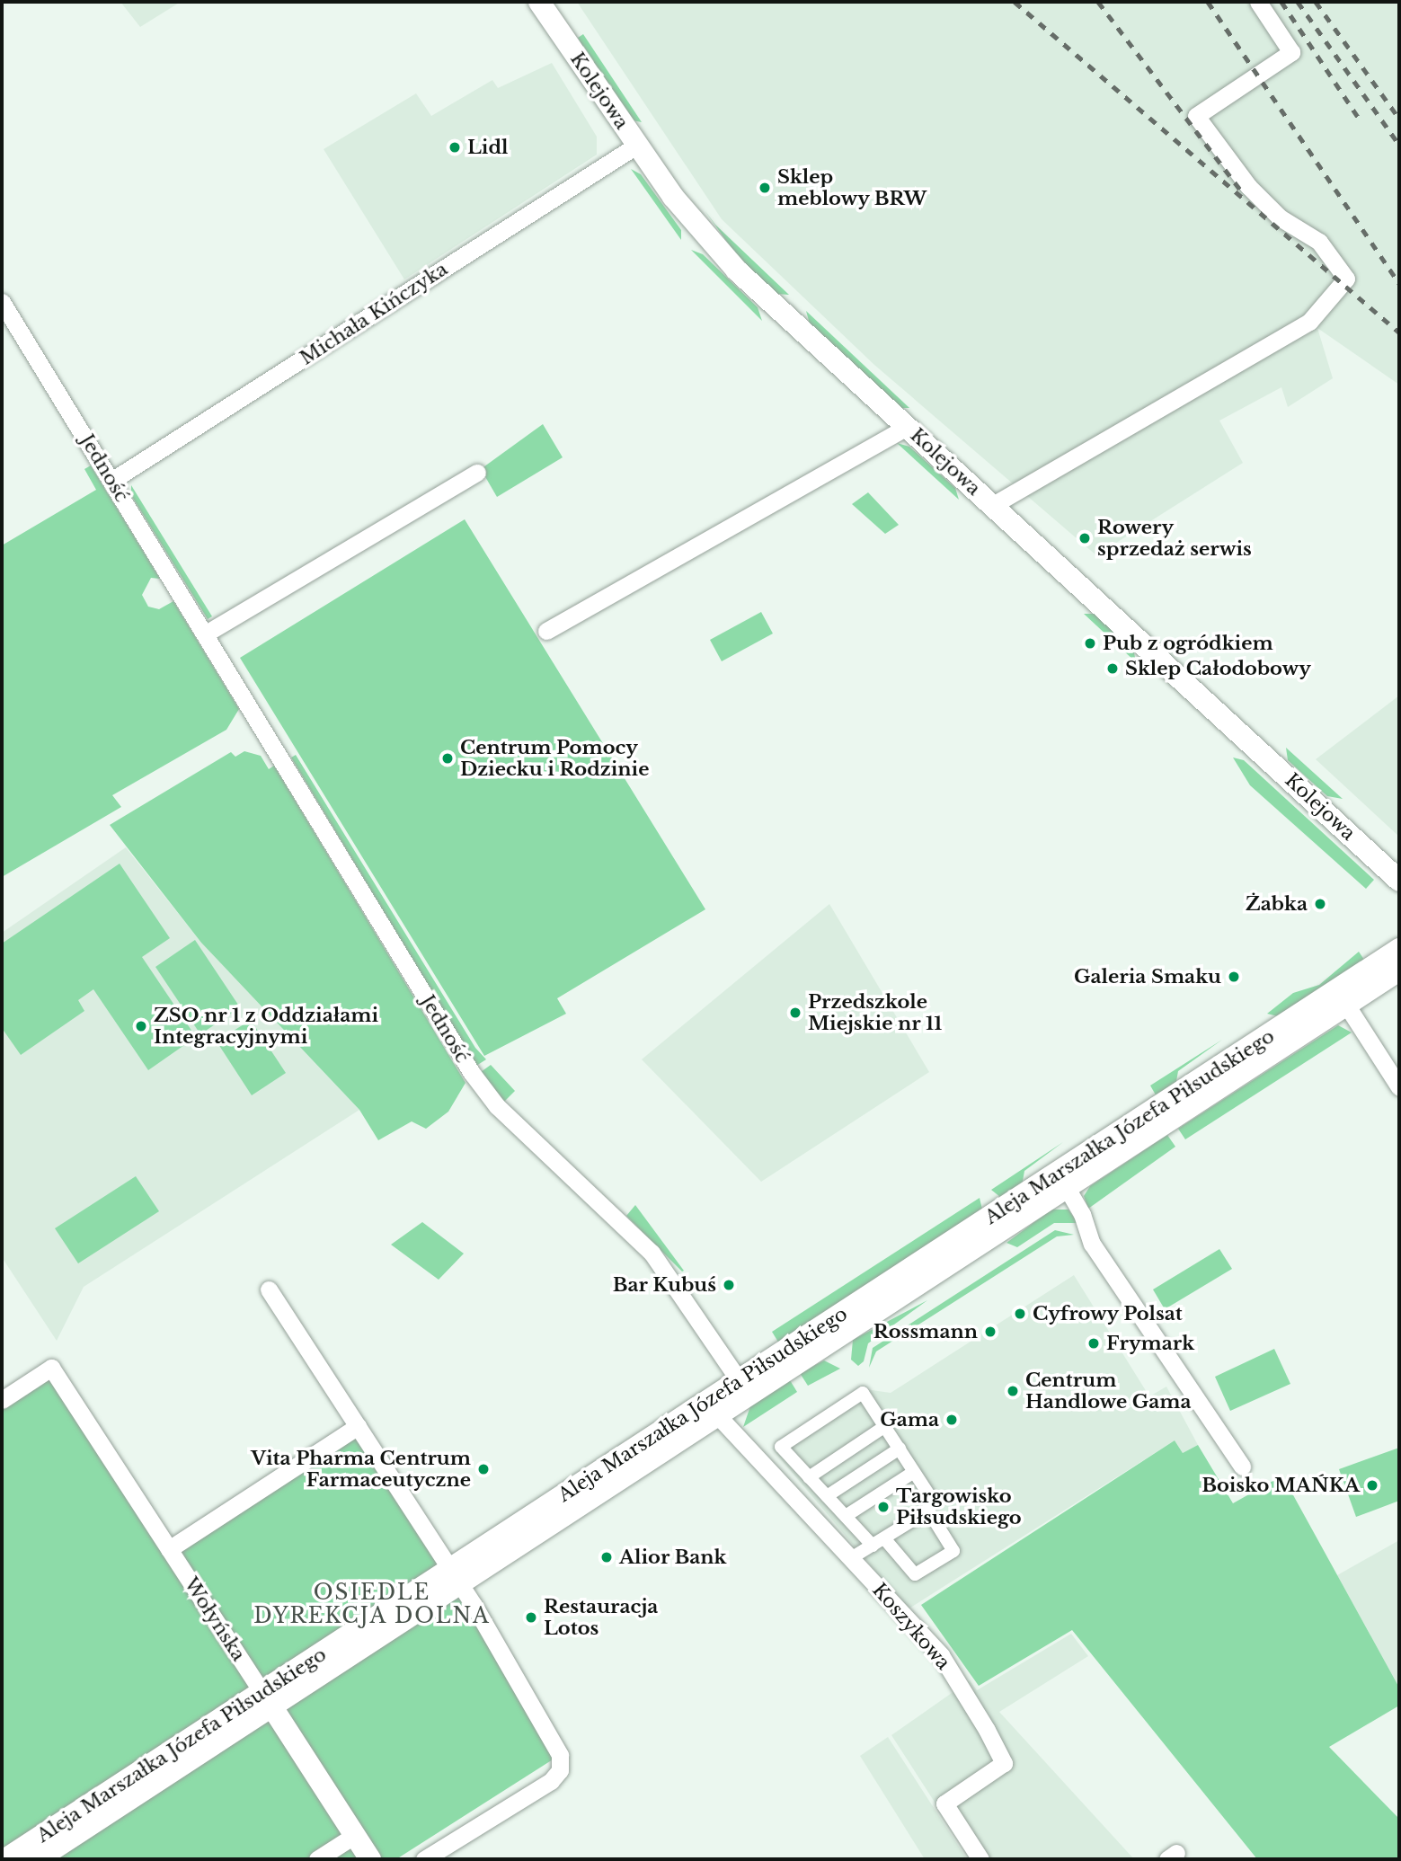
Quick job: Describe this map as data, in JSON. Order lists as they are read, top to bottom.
{
  "streets": {
    "street": [
      "Kolejowa",
      "Michała Kińczyka",
      "Jedność",
      "Aleja Marszałka Józefa Piłsudskiego",
      "Wołyńska",
      "Koszykowa"
    ]
  },
  "crossings": [
    ["Kolejowa", "Michała Kińczyka"],
    ["Michała Kińczyka", "Jedność"],
    ["Jedność", "Aleja Marszałka Józefa Piłsudskiego"],
    ["Aleja Marszałka Józefa Piłsudskiego", "Wołyńska"],
    ["Aleja Marszałka Józefa Piłsudskiego", "Koszykowa"]
  ],
  "districts": ["OSIEDLE DYREKCJA DOLNA"],
  "places": [
    "Lidl",
    "Sklep meblowy BRW",
    "Rowery sprzedaż serwis",
    "Pub z ogródkiem",
    "Sklep Całodobowy",
    "Centrum Pomocy Dziecku i Rodzinie",
    "Żabka",
    "Galeria Smaku",
    "Przedszkole Miejskie nr 11",
    "ZSO nr 1 z Oddziałami Integracyjnymi",
    "Bar Kubuś",
    "Cyfrowy Polsat",
    "Rossmann",
    "Frymark",
    "Centrum Handlowe Gama",
    "Gama",
    "Vita Pharma Centrum Farmaceutyczne",
    "Boisko MAŃKA",
    "Targowisko Piłsudskiego",
    "Alior Bank",
    "Restauracja Lotos"
  ]
}
